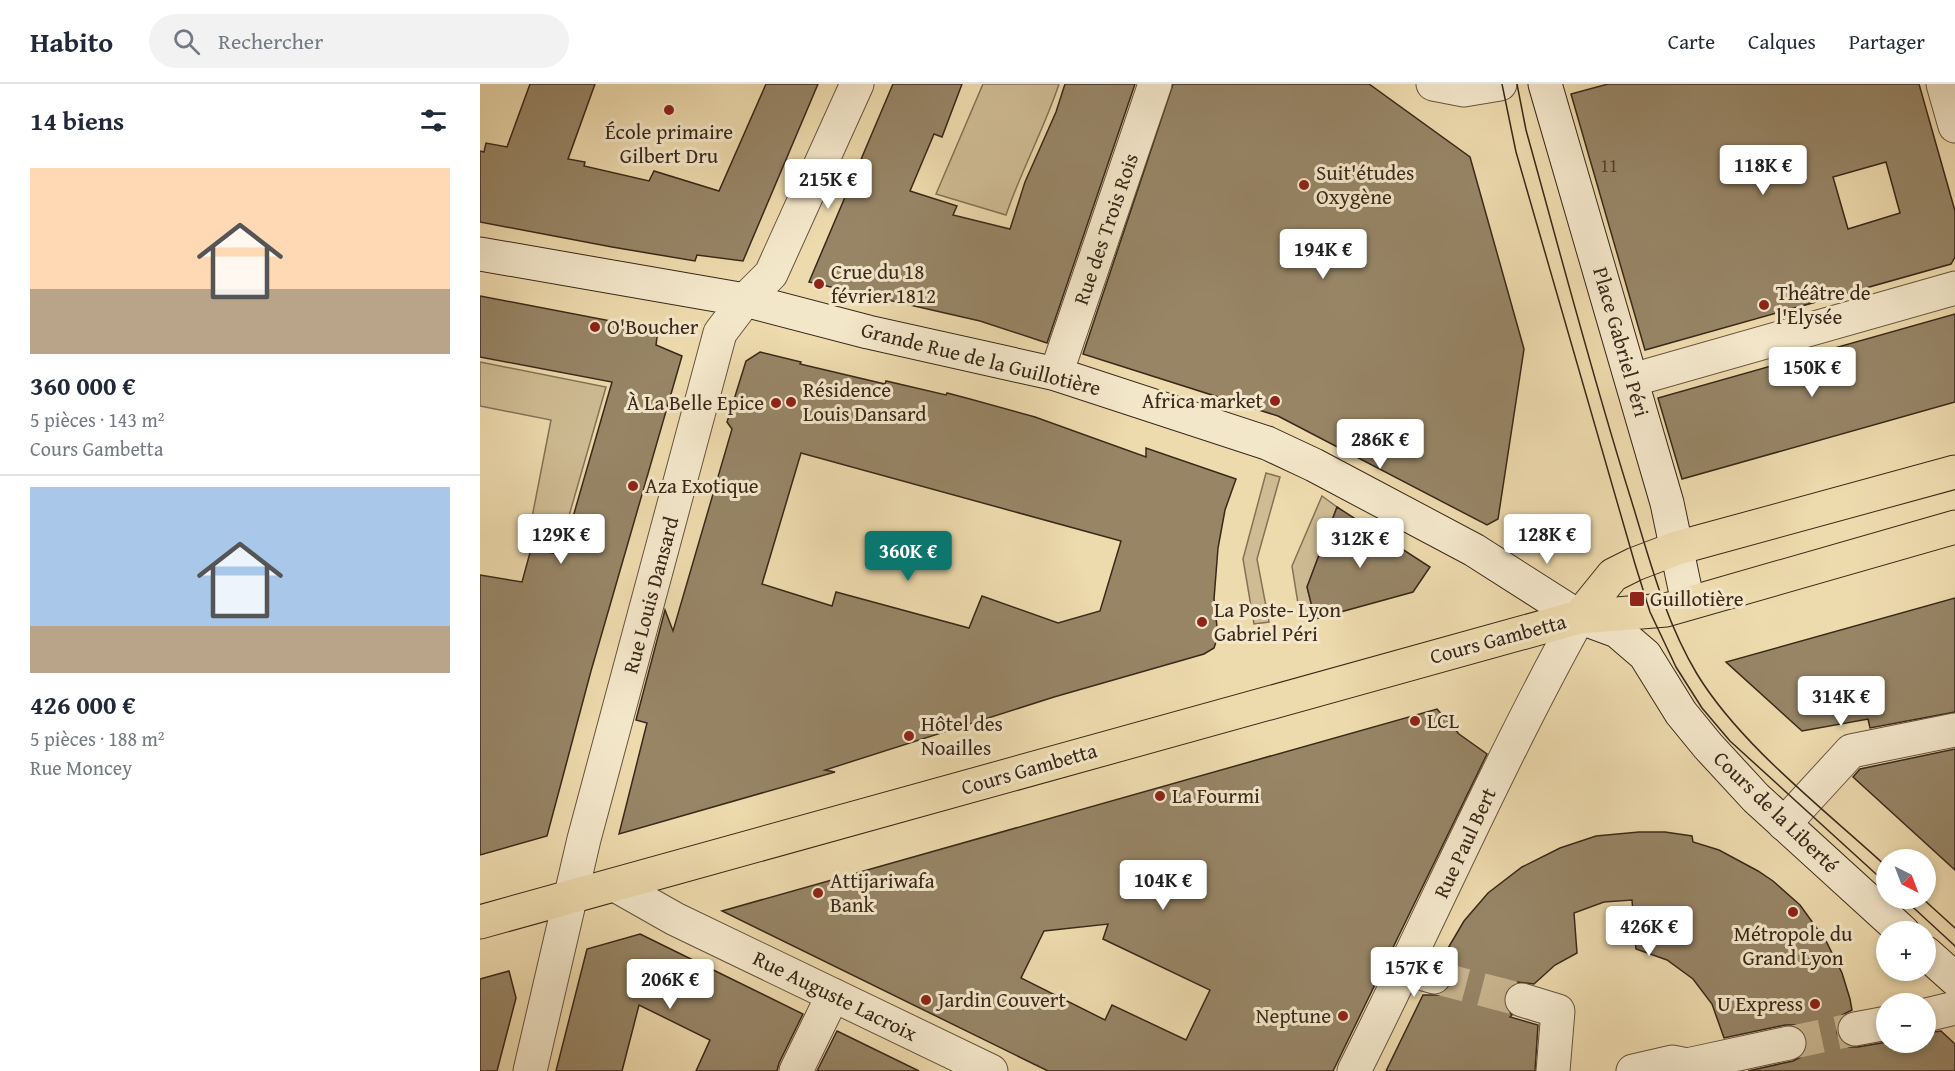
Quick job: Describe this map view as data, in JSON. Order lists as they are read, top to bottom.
{
  "streets": {
    "main road": ["Cours Gambetta"],
    "street": [
      "Rue des Trois Rois",
      "Place Gabriel Péri",
      "Grande Rue de la Guillotière",
      "Rue Louis Dansard",
      "Cours de la Liberté",
      "Rue Paul Bert",
      "Rue Auguste Lacroix"
    ]
  },
  "crossings": [
    ["Rue des Trois Rois", "Grande Rue de la Guillotière"],
    ["Place Gabriel Péri", "Cours Gambetta"],
    ["Grande Rue de la Guillotière", "Rue Louis Dansard"],
    ["Grande Rue de la Guillotière", "Cours Gambetta"],
    ["Grande Rue de la Guillotière", "Cours de la Liberté"],
    ["Grande Rue de la Guillotière", "Rue Paul Bert"],
    ["Rue Louis Dansard", "Cours Gambetta"],
    ["Cours Gambetta", "Cours de la Liberté"],
    ["Cours Gambetta", "Rue Paul Bert"],
    ["Cours Gambetta", "Rue Auguste Lacroix"],
    ["Cours de la Liberté", "Rue Paul Bert"]
  ],
  "places": {
    "other": [
      "École primaire Gilbert Dru",
      "Suit'études Oxygène",
      "Crue du 18 février 1812",
      "Théâtre de l'Elysée",
      "O'Boucher",
      "Africa market",
      "Résidence Louis Dansard",
      "À La Belle Epice",
      "Aza Exotique",
      "La Poste- Lyon Gabriel Péri",
      "LCL",
      "Hôtel des Noailles",
      "La Fourmi",
      "Attijariwafa Bank",
      "Métropole du Grand Lyon",
      "Jardin Couvert",
      "U Express",
      "Neptune"
    ],
    "transit": ["Guillotière"]
  },
  "house_numbers": ["11"],
  "north": "bottom right",
  "page": {
    "header": "Habito",
    "search": "Rechercher",
    "nav": ["Carte", "Calques", "Partager"],
    "heading": "14 biens",
    "price": [
      "118K €",
      "215K €",
      "194K €",
      "150K €",
      "286K €",
      "129K €",
      "128K €",
      "312K €",
      "360K €",
      "314K €",
      "104K €",
      "426K €",
      "157K €",
      "206K €"
    ],
    "list": [
      {
        "name": "360 000 €",
        "note": "5 pièces · 143 m² · Cours Gambetta"
      },
      {
        "name": "426 000 €",
        "note": "5 pièces · 188 m² · Rue Moncey"
      }
    ],
    "map_buttons": ["+", "−"]
  }
}
